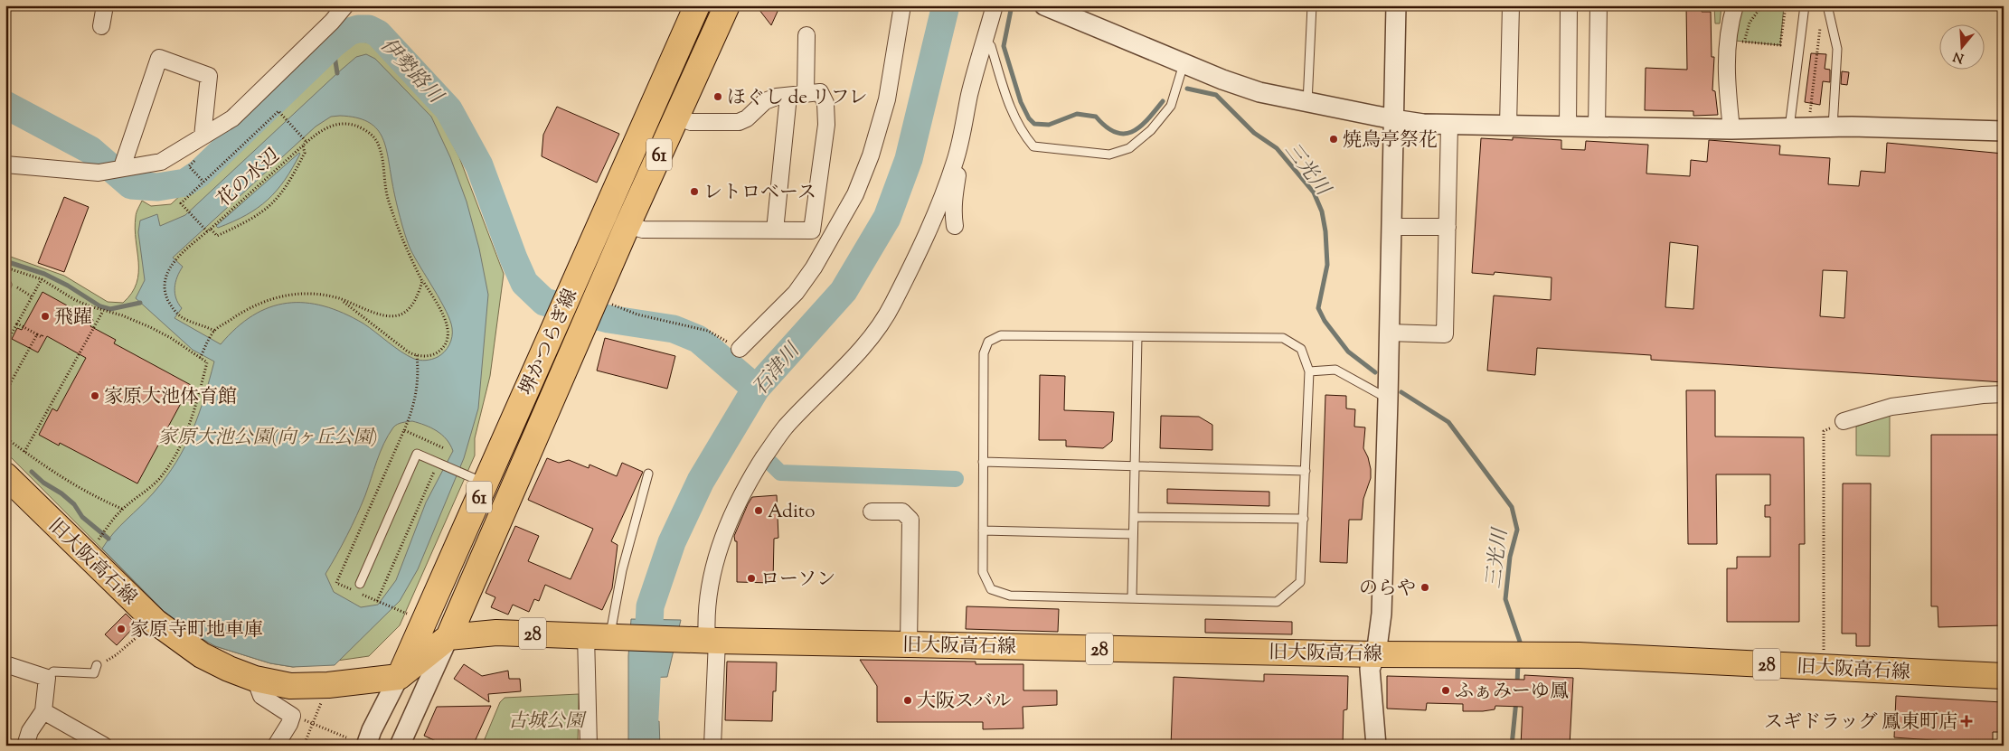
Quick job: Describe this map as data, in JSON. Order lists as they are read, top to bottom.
{
  "streets": {
    "main road": [
      "61",
      "堺かつらぎ線",
      "旧大阪高石線",
      "28"
    ],
    "path": ["花の水辺"]
  },
  "crossings": [
    ["堺かつらぎ線", "旧大阪高石線"]
  ],
  "water": ["伊勢路川", "三光川", "石津川"],
  "parks": ["家原大池公園(向ヶ丘公園)", "古城公園"],
  "places": {
    "other": [
      "ほぐし de リフレ",
      "焼鳥亭祭花",
      "レトロベース",
      "飛躍",
      "家原大池体育館",
      "Adito",
      "ローソン",
      "のらや",
      "家原寺町地車庫",
      "ふぁみーゆ鳳",
      "大阪スバル"
    ],
    "health": ["スギドラッグ 鳳東町店"]
  },
  "north": "bottom"
}
